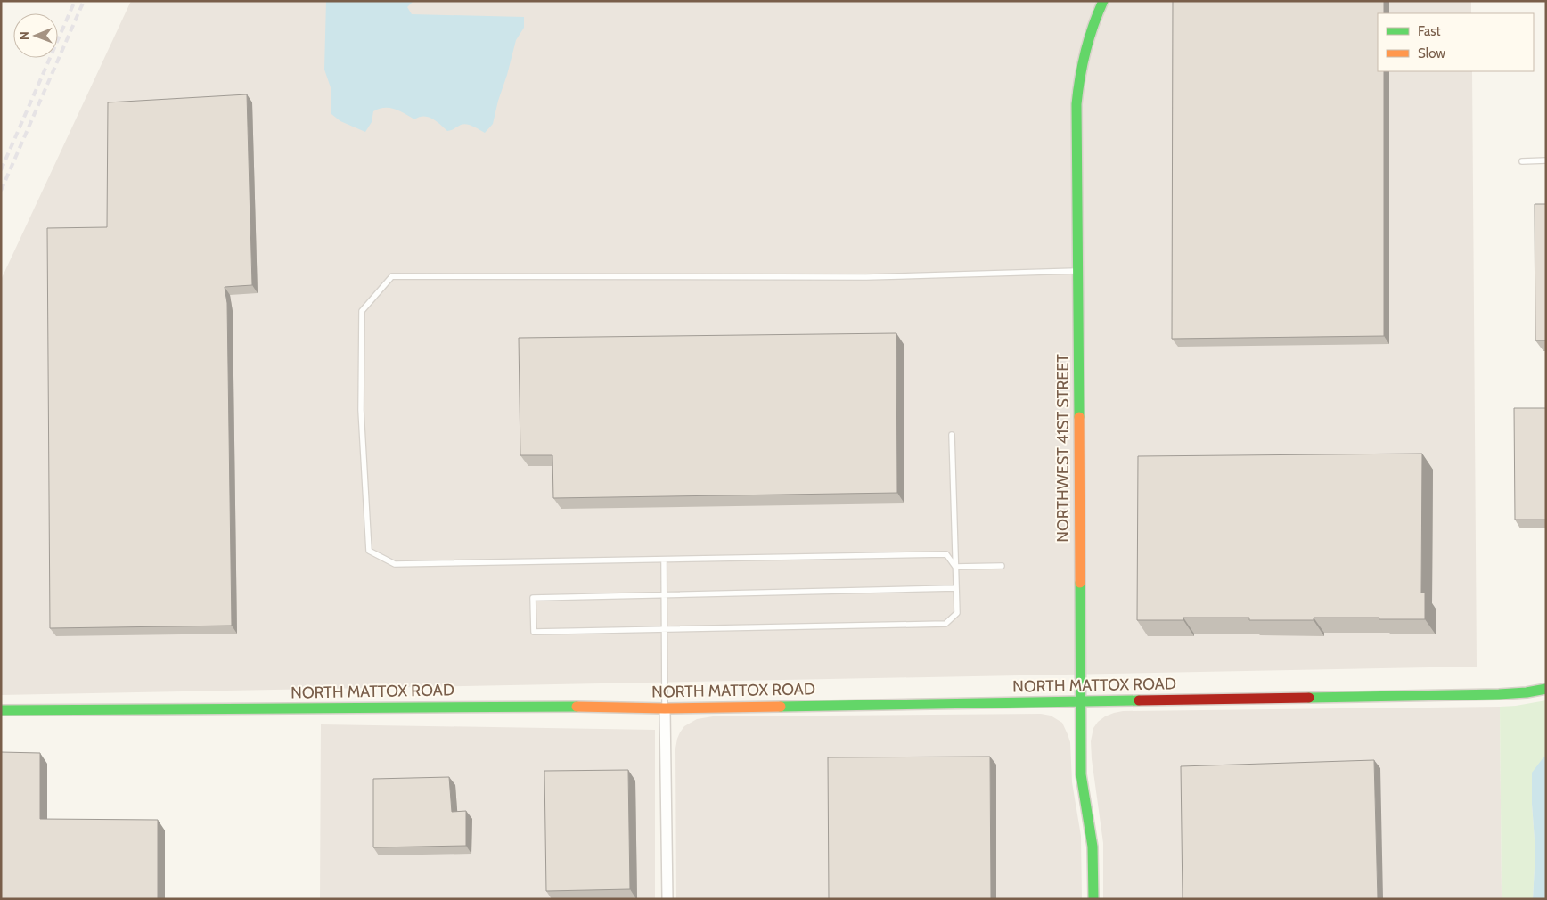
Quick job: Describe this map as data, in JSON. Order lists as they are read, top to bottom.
{
  "streets": {
    "street": ["NORTHWEST 41ST STREET", "NORTH MATTOX ROAD"]
  },
  "crossings": [
    ["NORTHWEST 41ST STREET", "NORTH MATTOX ROAD"]
  ],
  "legend": ["Fast", "Slow"],
  "north": "left"
}
